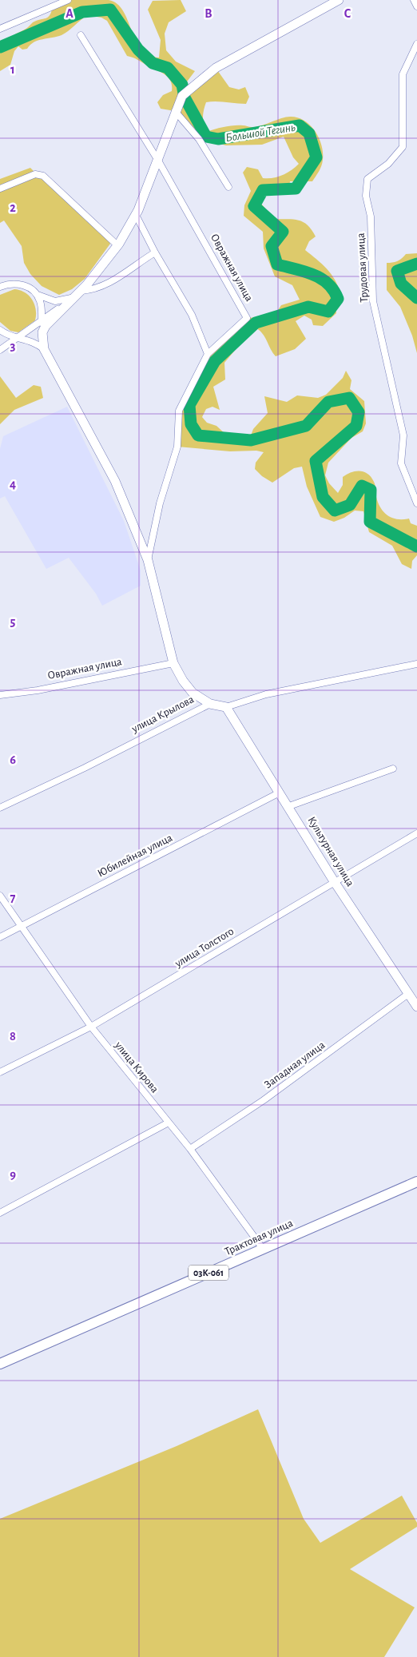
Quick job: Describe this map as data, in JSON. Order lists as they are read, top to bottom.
{
  "streets": {
    "main road": ["Трактовая улица", "03К-061"],
    "street": [
      "Овражная улица",
      "Трудовая улица",
      "улица Крылова",
      "Культурная улица",
      "Юбилейная улица",
      "улица Толстого",
      "Западная улица",
      "улица Кирова"
    ]
  },
  "crossings": [
    ["Овражная улица", "улица Крылова"],
    ["улица Крылова", "Культурная улица"],
    ["Культурная улица", "Юбилейная улица"],
    ["Культурная улица", "улица Толстого"],
    ["Культурная улица", "Западная улица"],
    ["Юбилейная улица", "улица Кирова"],
    ["улица Толстого", "улица Кирова"],
    ["Западная улица", "улица Кирова"],
    ["улица Кирова", "Трактовая улица"]
  ],
  "water": ["Большой Тегинь"],
  "grid": {
    "columns": ["A", "B", "C"],
    "rows": [
      "1",
      "2",
      "3",
      "4",
      "5",
      "6",
      "7",
      "8",
      "9"
    ]
  }
}
